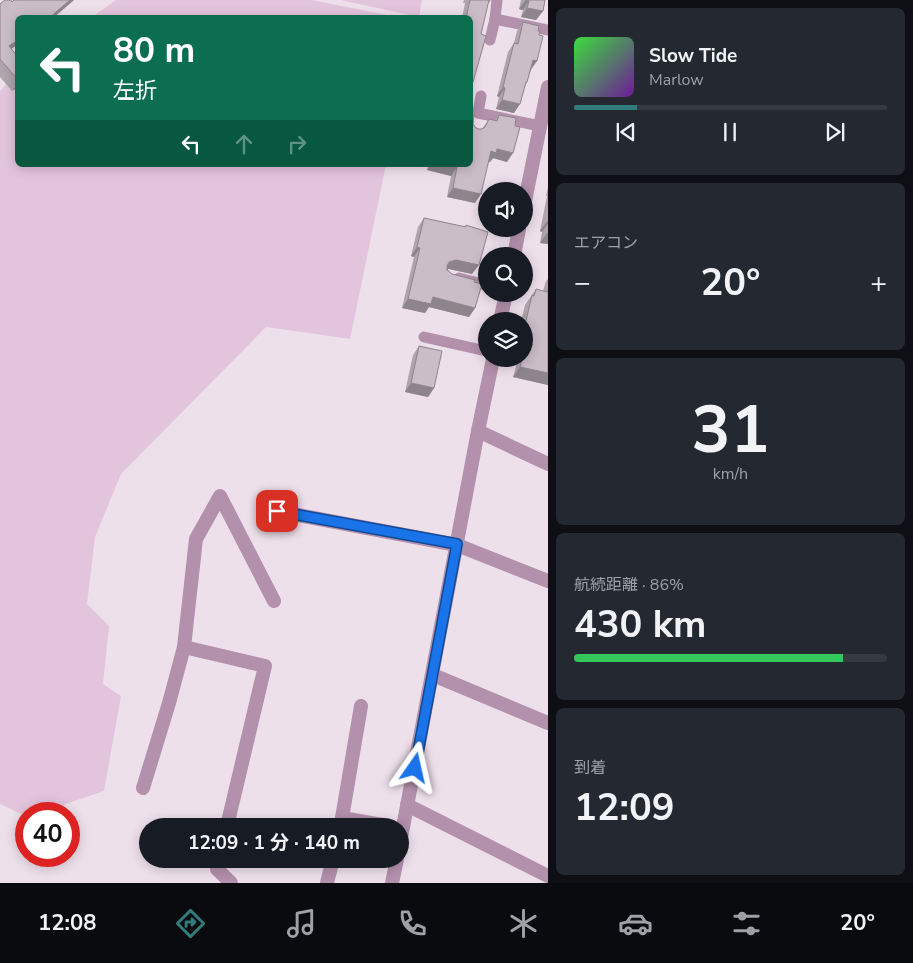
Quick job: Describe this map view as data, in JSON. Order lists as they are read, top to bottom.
{
  "page": {
    "turn": ["80 m", "左折"],
    "song": ["Slow Tide", "Marlow"],
    "tile": [
      "エアコン",
      ["31", "km/h"],
      ["航続距離 · 86%", "430 km"],
      ["到着", "12:09"]
    ],
    "heat": ["−", "20°", "+"],
    "limit": "40",
    "trip": "12:09 · 1 分 · 140 m",
    "tabs": ["12:08", "20°"]
  }
}
